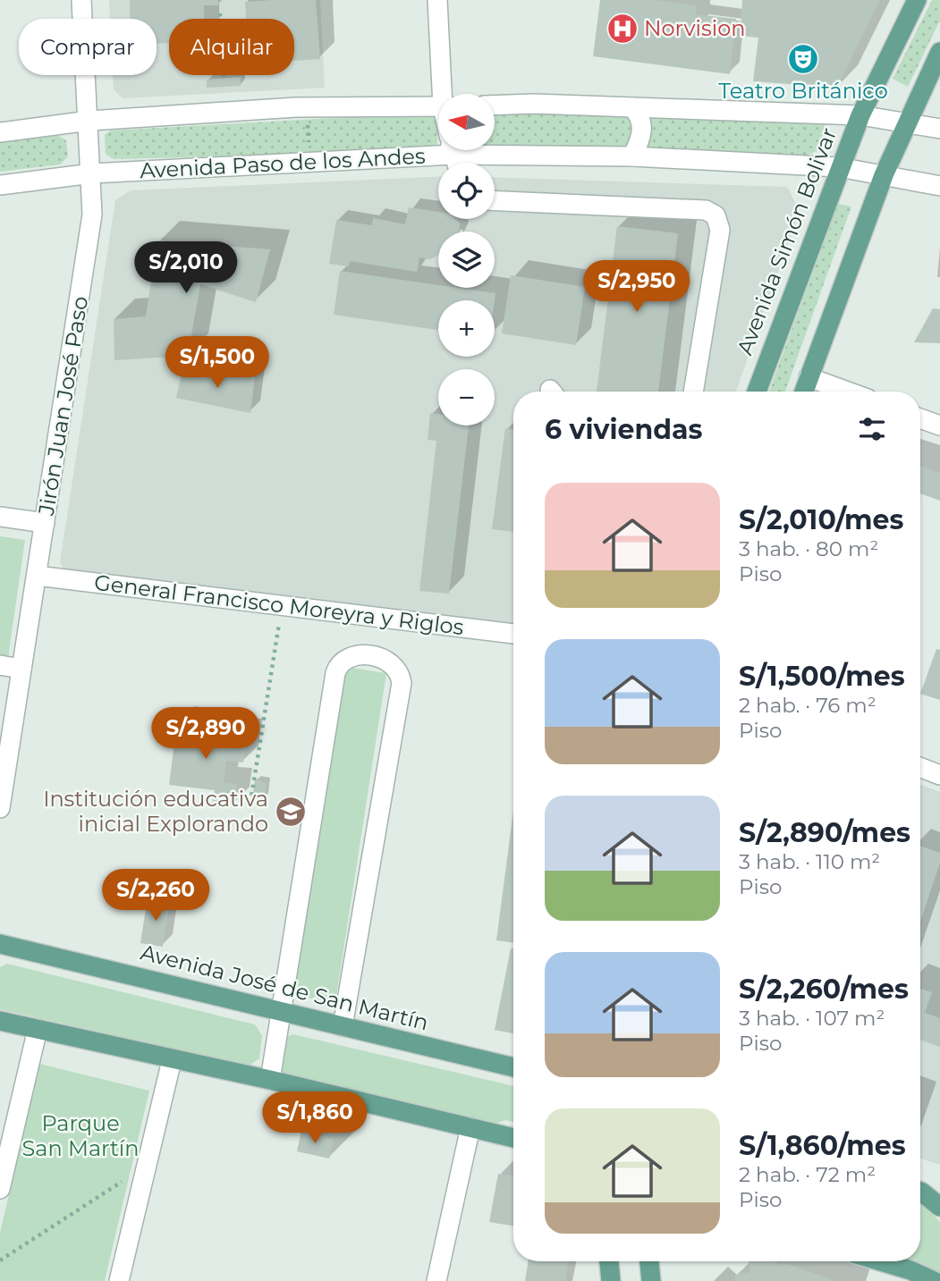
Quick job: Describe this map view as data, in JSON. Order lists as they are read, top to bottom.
{
  "streets": {
    "main road": ["Avenida Simón Bolivar", "Avenida José de San Martín"],
    "street": ["Avenida Paso de los Andes", "Jirón Juan José Paso", "General Francisco Moreyra y Riglos"]
  },
  "crossings": [
    ["Avenida Paso de los Andes", "Avenida Simón Bolivar"],
    ["Avenida Paso de los Andes", "Jirón Juan José Paso"],
    ["Jirón Juan José Paso", "General Francisco Moreyra y Riglos"]
  ],
  "parks": ["Parque San Martín"],
  "places": {
    "hospital": ["Norvision"],
    "theatre": ["Teatro Británico"],
    "school or university": ["Institución educativa inicial Explorando"]
  },
  "north": "left",
  "page": {
    "chip": ["Comprar", "Alquilar"],
    "map_buttons": ["+", "−"],
    "price": [
      "S/2,010",
      "S/2,950",
      "S/1,500",
      "S/2,890",
      "S/2,260",
      "S/1,860"
    ],
    "heading": "6 viviendas",
    "list": [
      {
        "name": "S/2,010/mes",
        "note": "3 hab. · 80 m² · Piso"
      },
      {
        "name": "S/1,500/mes",
        "note": "2 hab. · 76 m² · Piso"
      },
      {
        "name": "S/2,890/mes",
        "note": "3 hab. · 110 m² · Piso"
      },
      {
        "name": "S/2,260/mes",
        "note": "3 hab. · 107 m² · Piso"
      },
      {
        "name": "S/1,860/mes",
        "note": "2 hab. · 72 m² · Piso"
      }
    ]
  }
}
